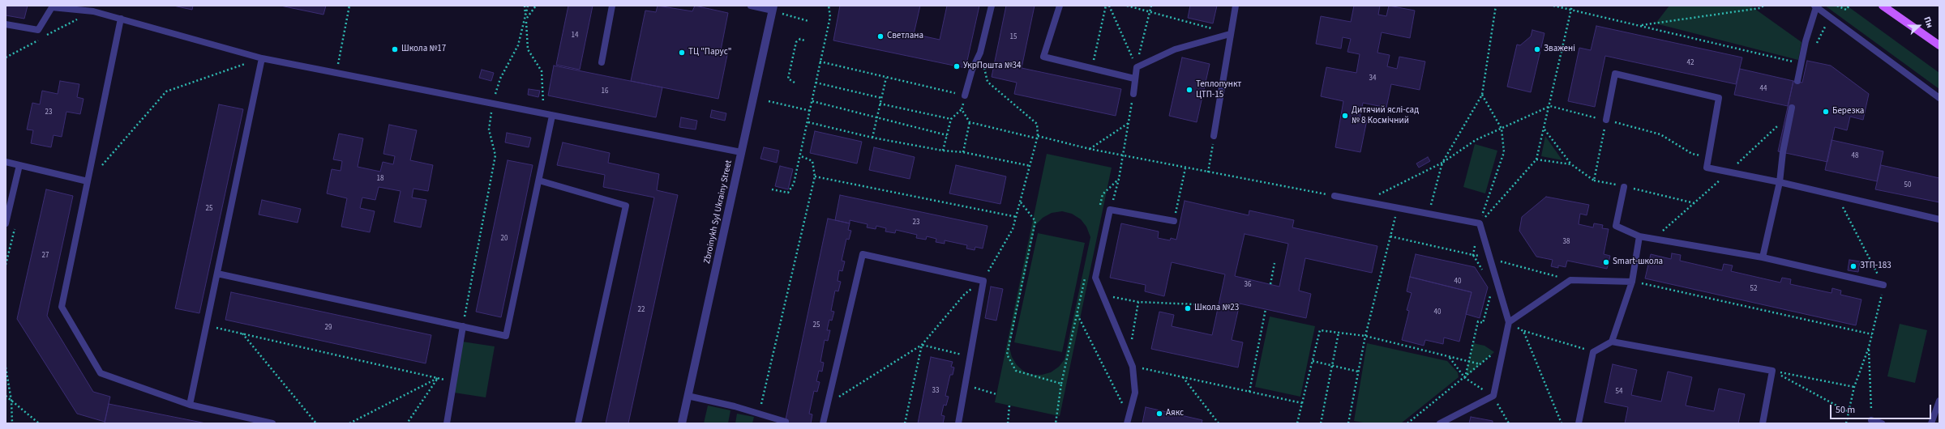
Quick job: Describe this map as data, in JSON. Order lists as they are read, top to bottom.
{
  "streets": {
    "street": ["Zbroinykh Syl Ukrainy Street"]
  },
  "places": [
    "Светлана",
    "Школа №17",
    "Зважені",
    "ТЦ \"Парус\"",
    "УкрПошта №34",
    "Теплопункт ЦТП-15",
    "Березка",
    "Дитячий яслі-сад № 8 Космічний",
    "Smart-школа",
    "ЗТП-183",
    "Школа №23",
    "Аякс"
  ],
  "house_numbers": [
    "14",
    "15",
    "42",
    "34",
    "44",
    "16",
    "23",
    "48",
    "18",
    "50",
    "25",
    "23",
    "20",
    "38",
    "27",
    "40",
    "36",
    "52",
    "22",
    "40",
    "25",
    "29",
    "33",
    "54"
  ],
  "scale_bar": "50 m",
  "north": "right"
}
